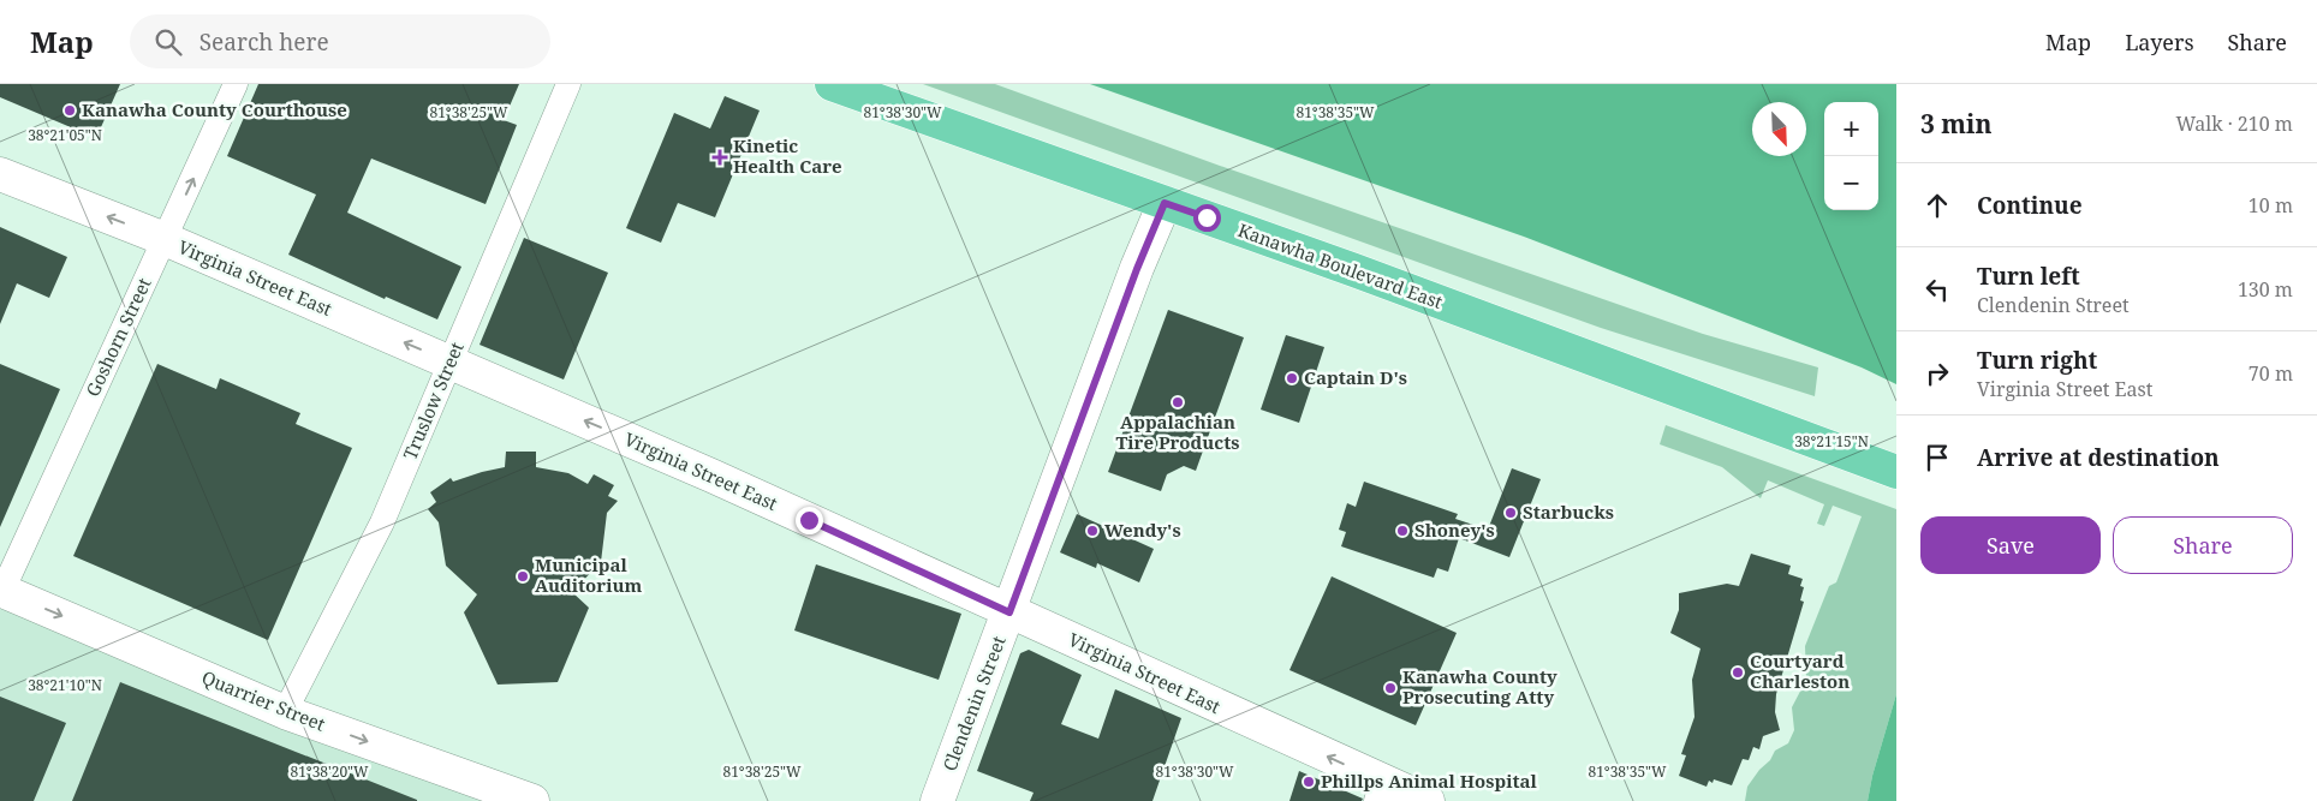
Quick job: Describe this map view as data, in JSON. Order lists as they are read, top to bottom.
{
  "streets": {
    "main road": [
      "Kanawha Boulevard East",
      "Virginia Street East",
      "Quarrier Street",
      "Clendenin Street"
    ],
    "street": ["Goshorn Street", "Truslow Street"]
  },
  "crossings": [
    ["Kanawha Boulevard East", "Clendenin Street"],
    ["Virginia Street East", "Goshorn Street"],
    ["Virginia Street East", "Truslow Street"],
    ["Virginia Street East", "Clendenin Street"],
    ["Goshorn Street", "Quarrier Street"],
    ["Truslow Street", "Quarrier Street"]
  ],
  "one_way": ["Virginia Street East", "Quarrier Street"],
  "places": {
    "other": [
      "Kanawha County Courthouse",
      "Captain D's",
      "Appalachian Tire Products",
      "Starbucks",
      "Wendy's",
      "Shoney's",
      "Municipal Auditorium",
      "Courtyard Charleston",
      "Kanawha County Prosecuting Atty",
      "Phillps Animal Hospital"
    ],
    "health": ["Kinetic Health Care"]
  },
  "north": "bottom right",
  "page": {
    "header": "Map",
    "search": "Search here",
    "nav": ["Map", "Layers", "Share"],
    "heading": ["3 min", "Walk · 210 m"],
    "map_buttons": ["+", "−"],
    "list": [
      ["Continue", "10 m"],
      ["Turn left", "Clendenin Street", "130 m"],
      ["Turn right", "Virginia Street East", "70 m"],
      "Arrive at destination"
    ],
    "buttons": ["Save", "Share"]
  },
  "coordinates": [
    "81°38'25\"W",
    "81°38'30\"W",
    "81°38'35\"W",
    "38°21'05\"N",
    "38°21'15\"N",
    "38°21'10\"N",
    "81°38'20\"W"
  ]
}
